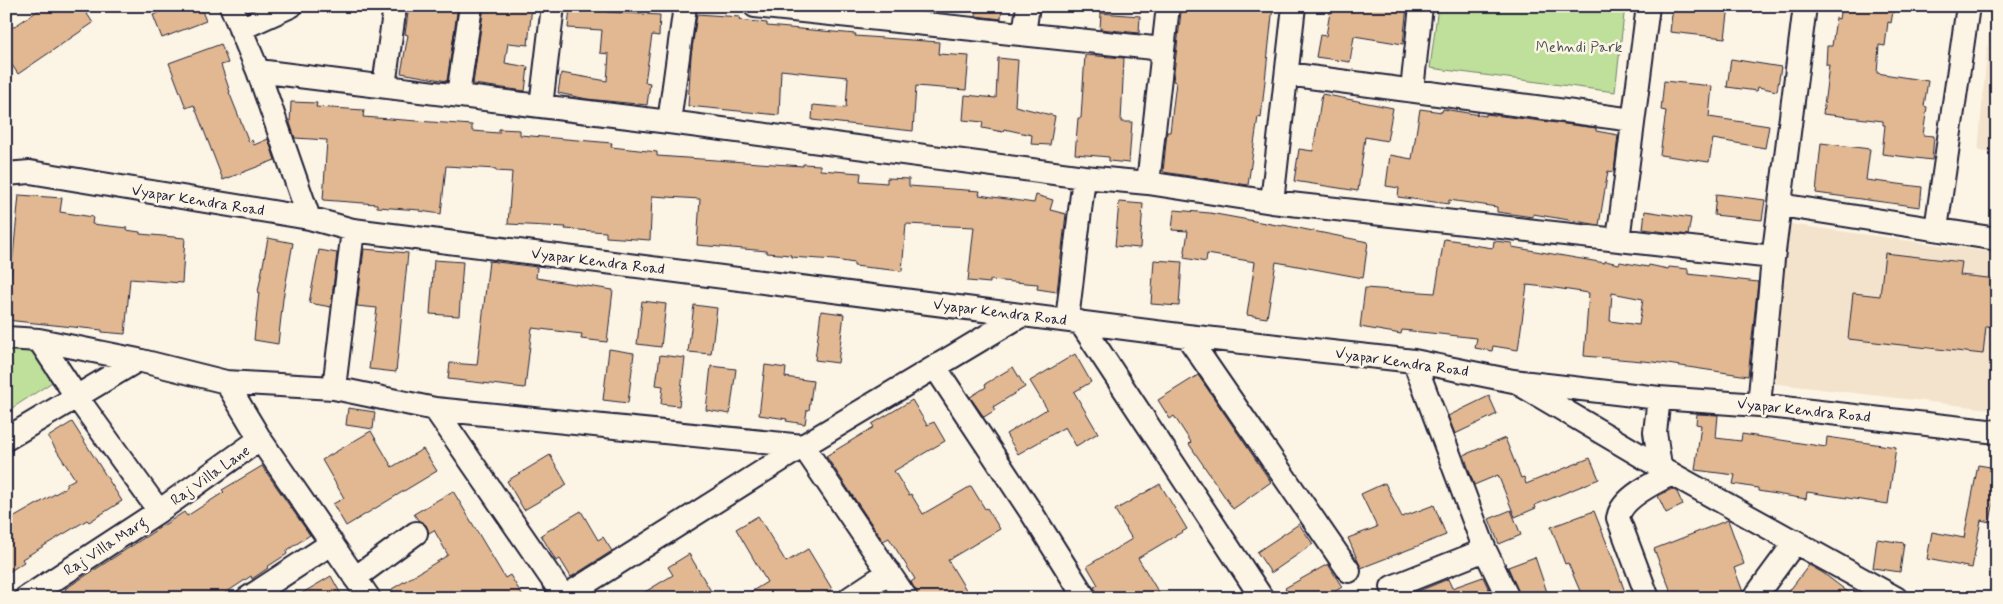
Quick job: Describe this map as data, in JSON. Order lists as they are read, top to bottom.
{
  "streets": {
    "street": ["Vyapar Kendra Road", "Raj Villa Lane", "Raj Villa Marg"]
  },
  "crossings": [
    ["Raj Villa Lane", "Raj Villa Marg"]
  ],
  "parks": ["Mehndi Park"]
}
